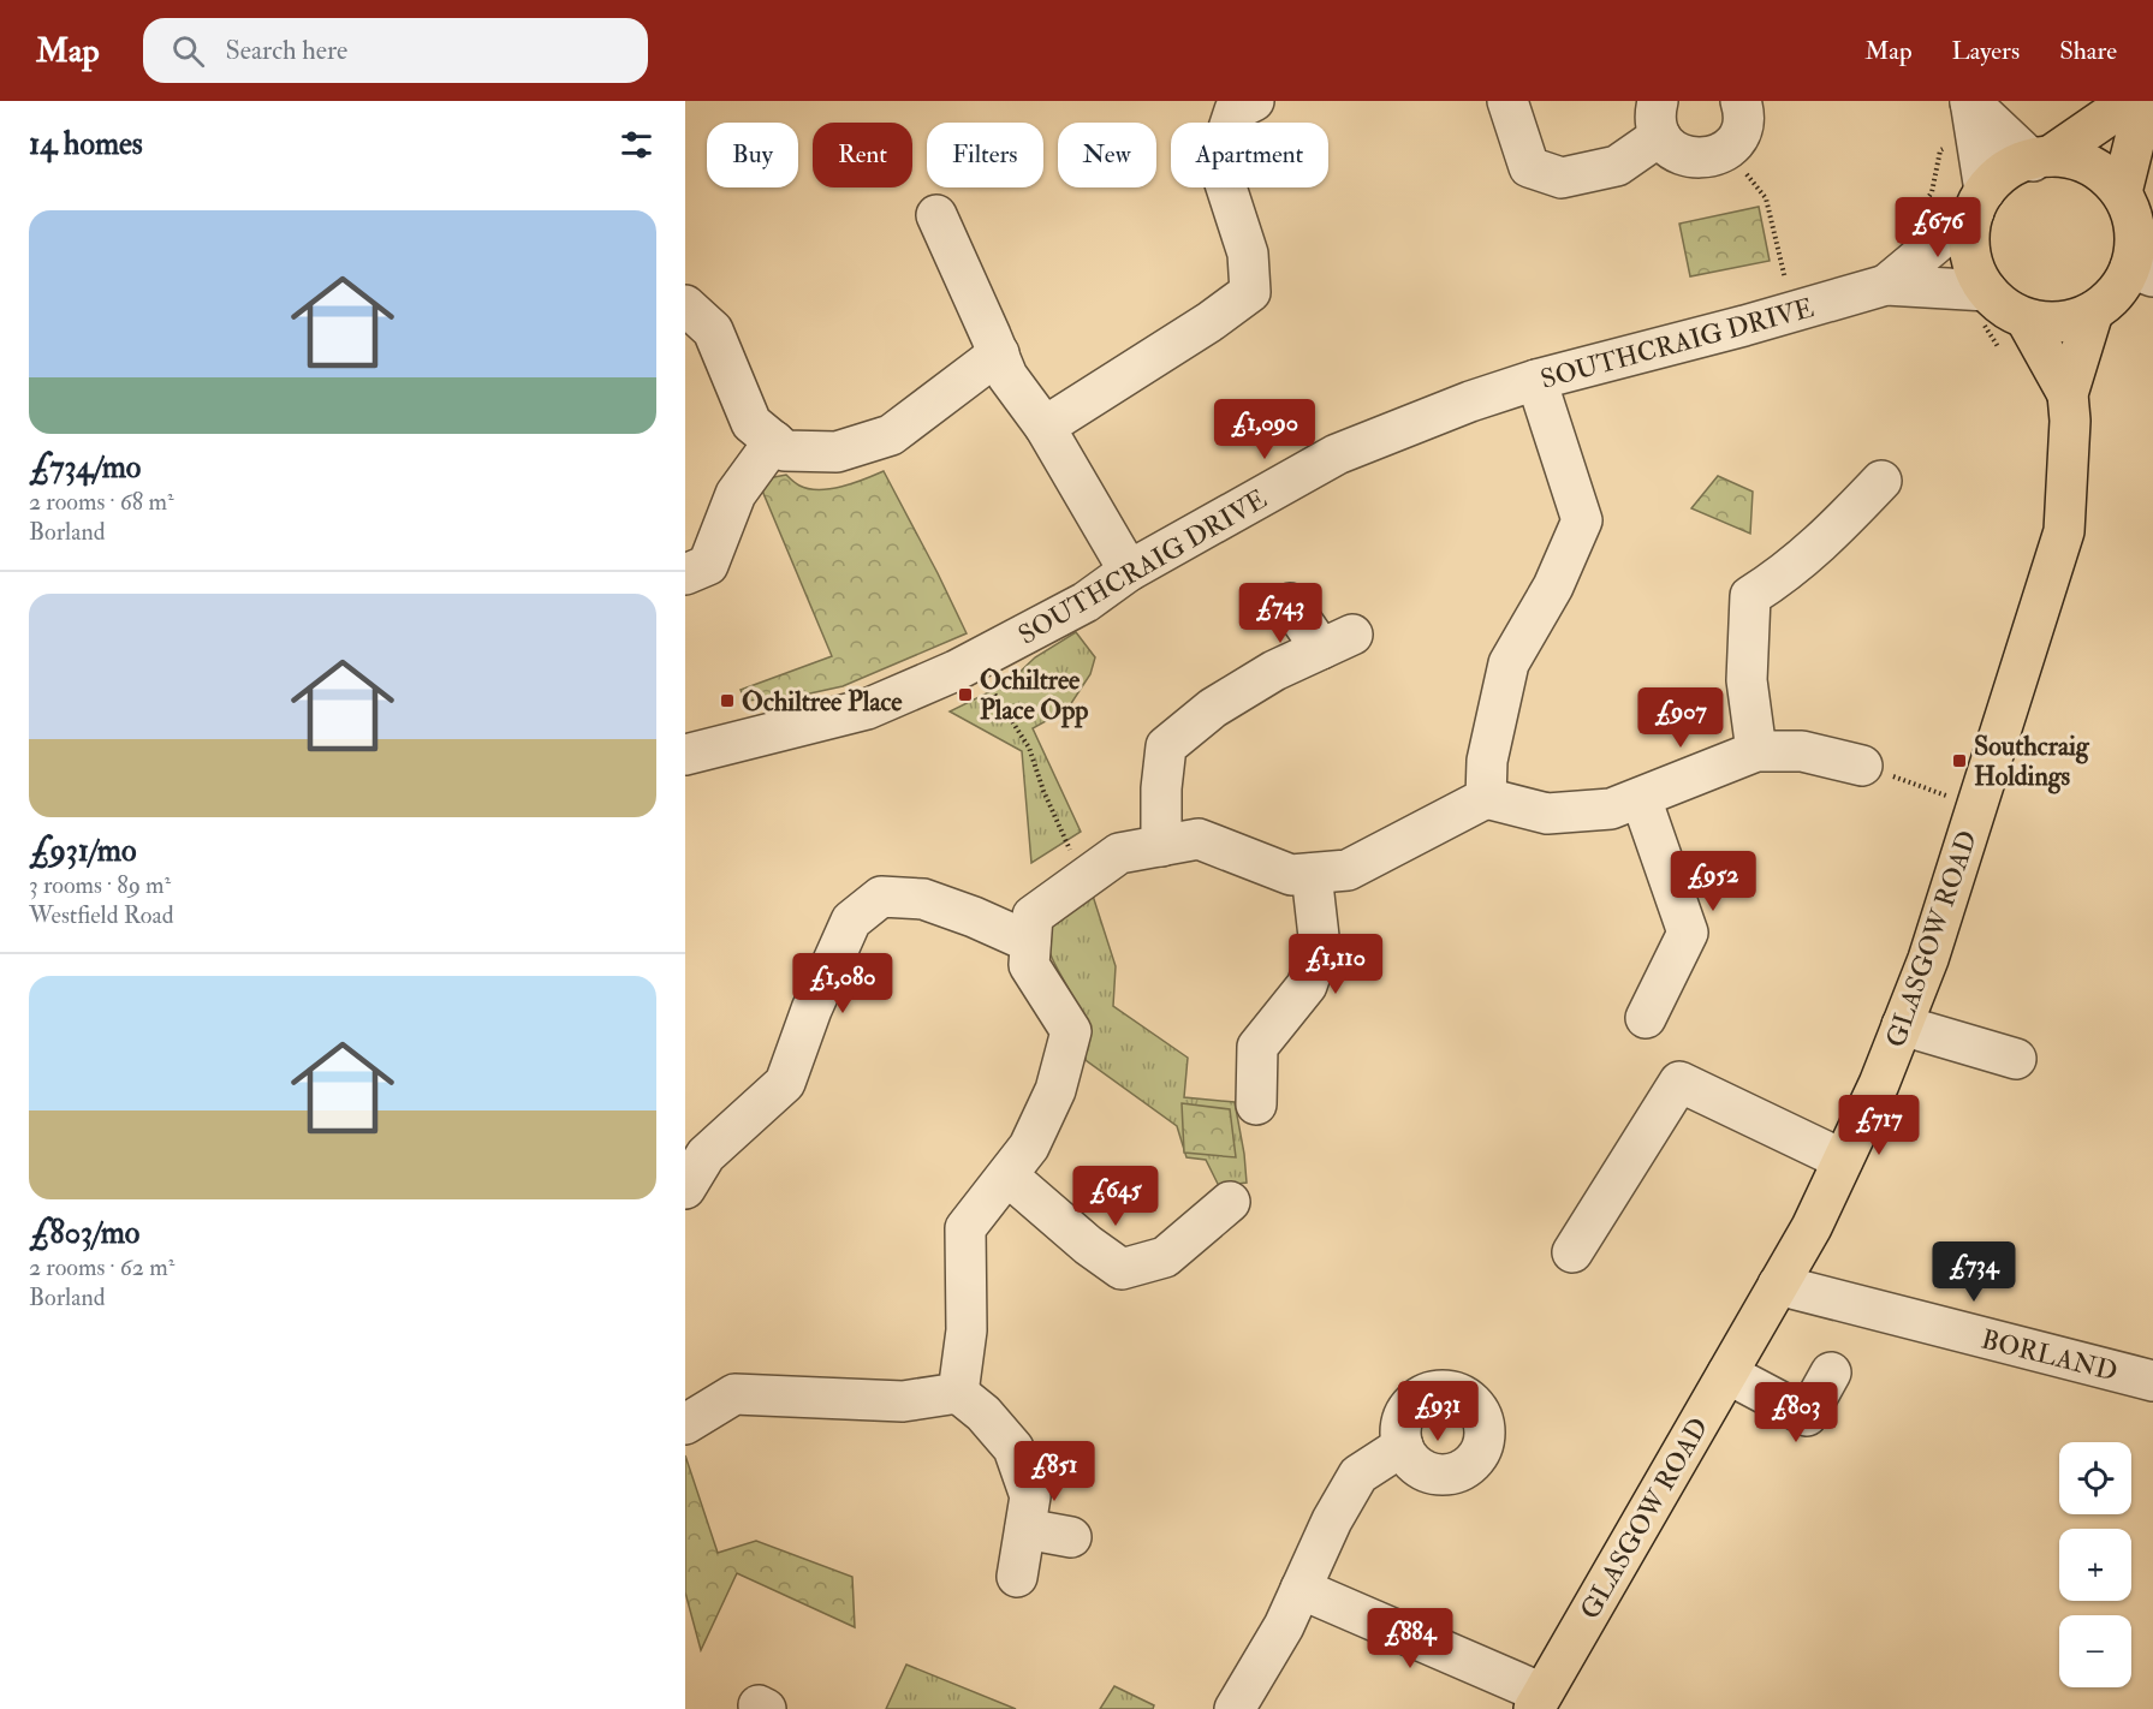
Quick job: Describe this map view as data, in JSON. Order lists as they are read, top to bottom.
{
  "streets": {
    "main road": ["GLASGOW ROAD"],
    "street": ["SOUTHCRAIG DRIVE", "BORLAND"]
  },
  "crossings": [
    ["SOUTHCRAIG DRIVE", "GLASGOW ROAD"],
    ["GLASGOW ROAD", "BORLAND"]
  ],
  "places": {
    "transit": ["Ochiltree Place Opp", "Ochiltree Place", "Southcraig Holdings"]
  },
  "page": {
    "header": "Map",
    "search": "Search here",
    "nav": ["Map", "Layers", "Share"],
    "heading": "14 homes",
    "chip": [
      "Buy",
      "Rent",
      "Filters",
      "New",
      "Apartment"
    ],
    "list": [
      {
        "name": "£734/mo",
        "note": "2 rooms · 68 m² · Borland"
      },
      {
        "name": "£931/mo",
        "note": "3 rooms · 89 m² · Westfield Road"
      },
      {
        "name": "£803/mo",
        "note": "2 rooms · 62 m² · Borland"
      }
    ],
    "price": [
      "£676",
      "£1,090",
      "£743",
      "£907",
      "£952",
      "£1,110",
      "£1,080",
      "£717",
      "£645",
      "£734",
      "£931",
      "£803",
      "£851",
      "£884"
    ],
    "map_buttons": ["+", "−"]
  }
}
